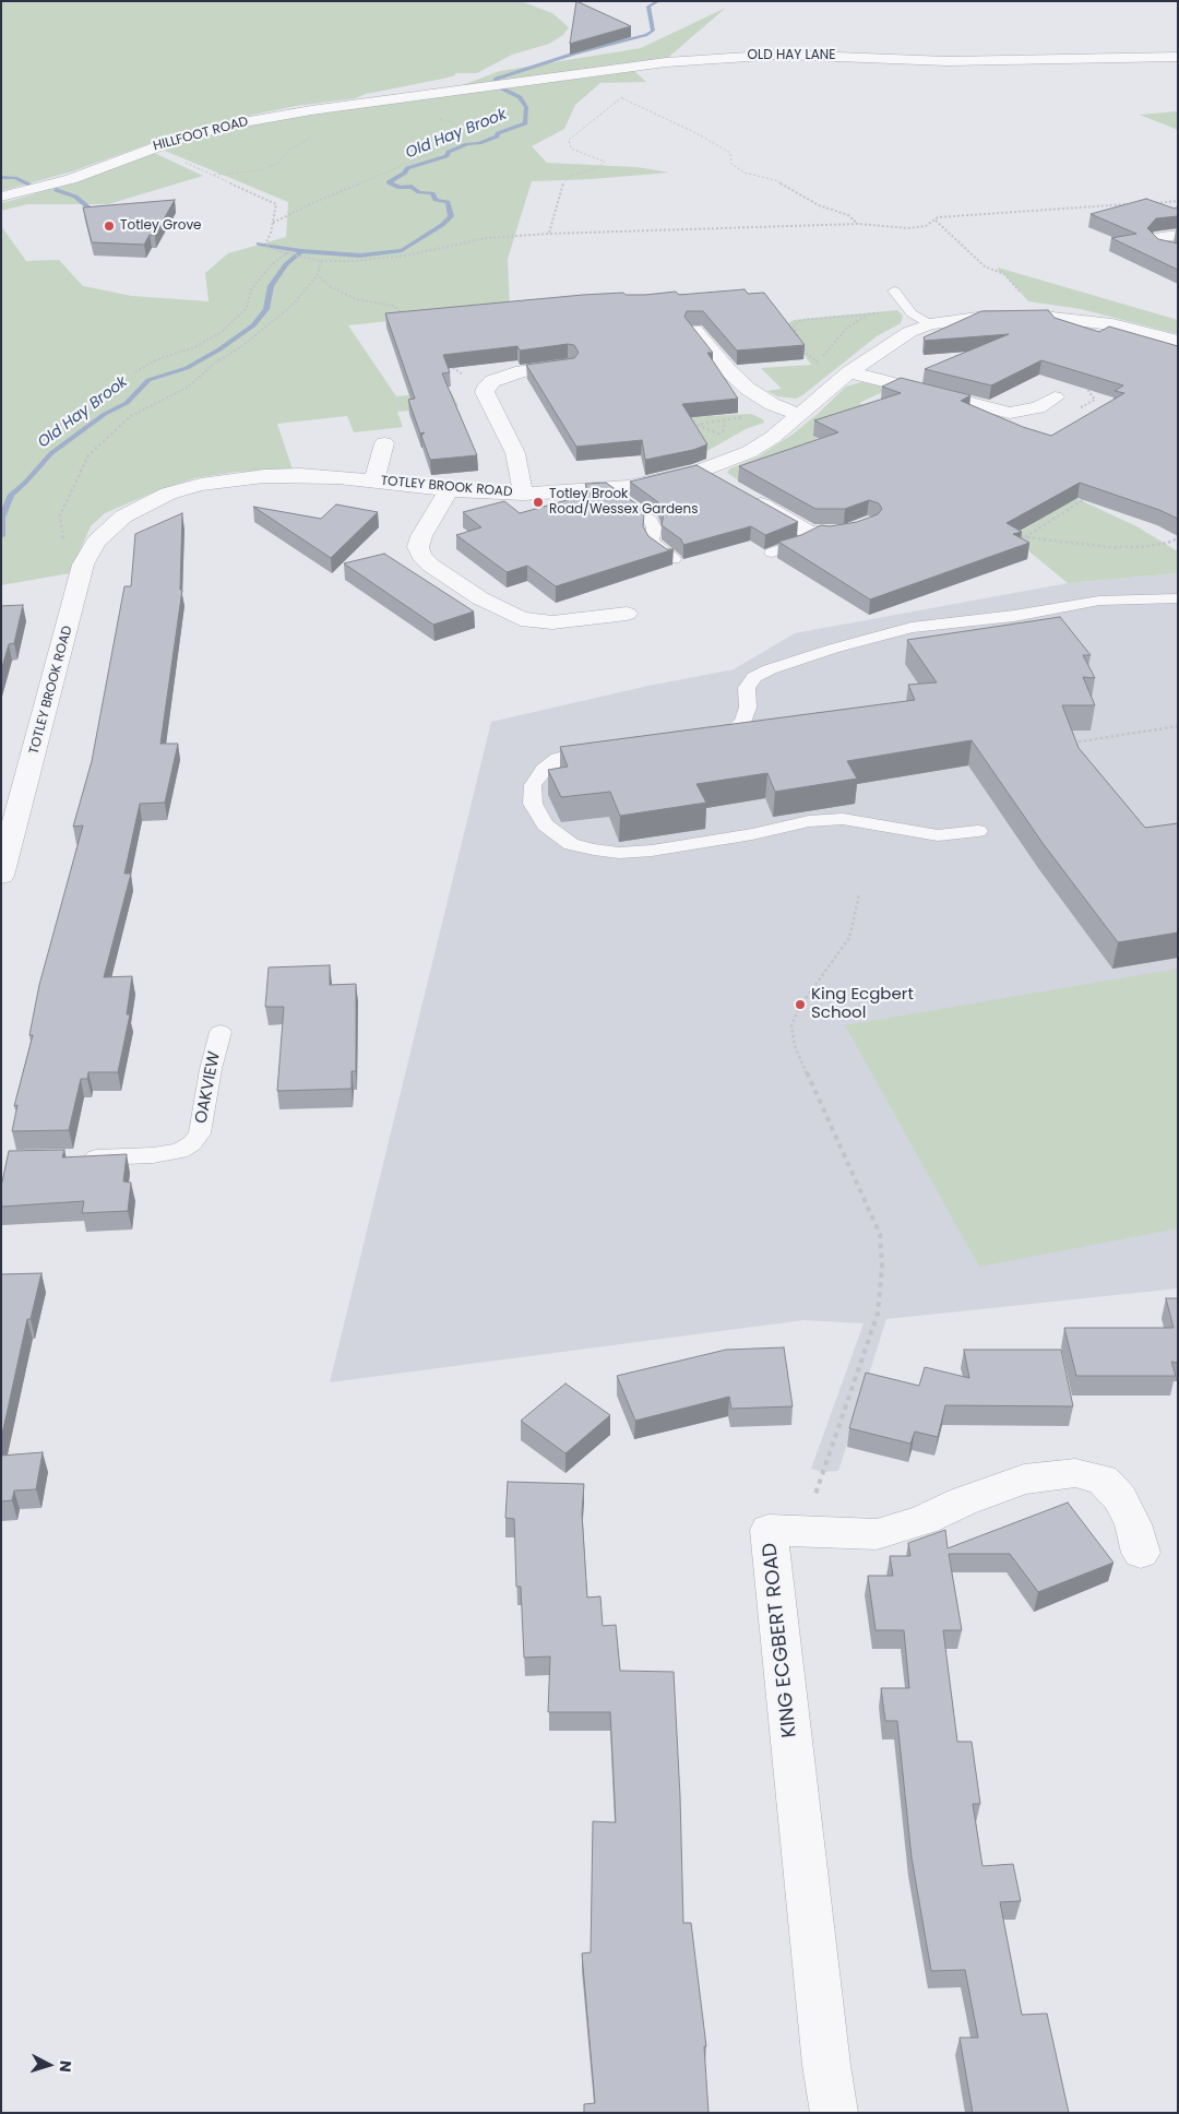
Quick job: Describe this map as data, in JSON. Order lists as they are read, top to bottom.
{
  "streets": {
    "street": [
      "OLD HAY LANE",
      "HILLFOOT ROAD",
      "TOTLEY BROOK ROAD",
      "KING ECGBERT ROAD"
    ],
    "lane": ["OAKVIEW"]
  },
  "crossings": [
    ["OLD HAY LANE", "HILLFOOT ROAD"]
  ],
  "water": ["Old Hay Brook"],
  "places": ["Totley Grove", "Totley Brook Road/Wessex Gardens", "King Ecgbert School"],
  "north": "right"
}
